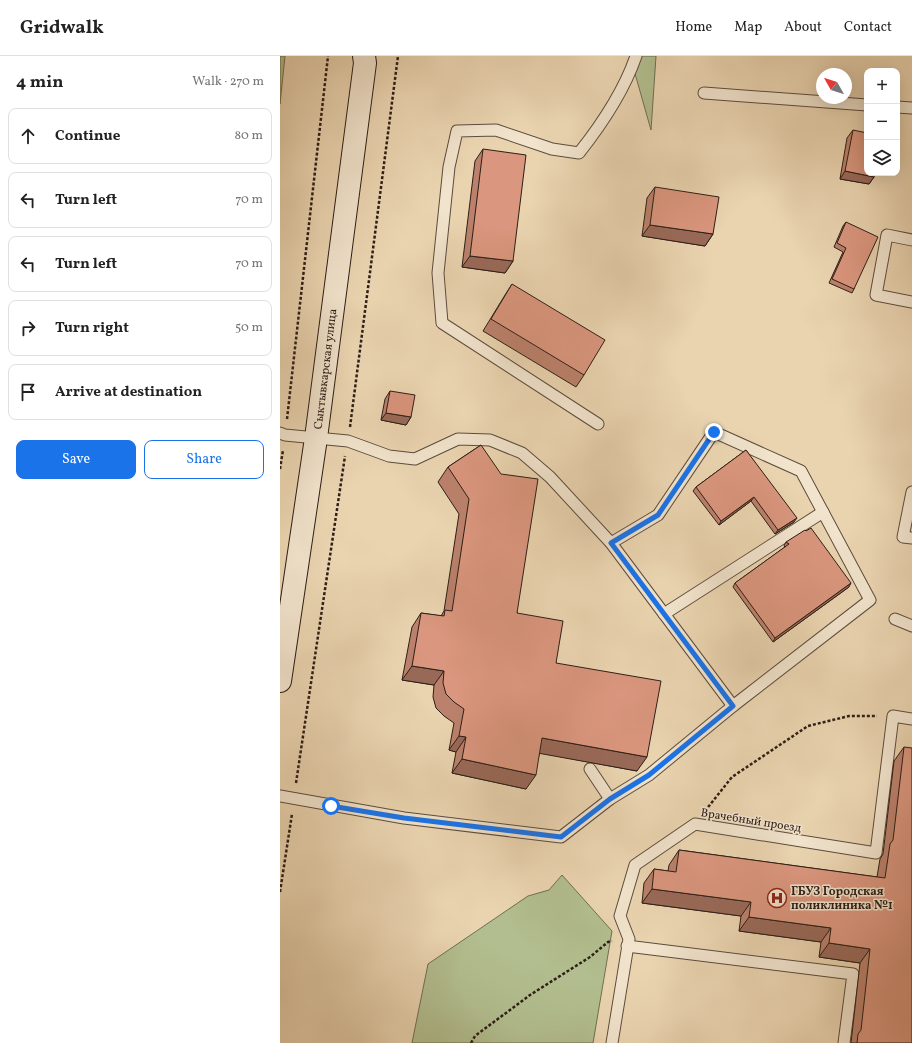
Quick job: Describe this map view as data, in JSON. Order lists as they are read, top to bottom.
{
  "streets": {
    "main road": ["Сыктывкарская улица"],
    "lane": ["Врачебный проезд"]
  },
  "places": {
    "hospital": ["ГБУЗ Городская поликлиника №1"]
  },
  "north": "top left",
  "page": {
    "header": "Gridwalk",
    "nav": [
      "Home",
      "Map",
      "About",
      "Contact"
    ],
    "heading": ["4 min", "Walk · 270 m"],
    "map_buttons": ["+", "−"],
    "list": [
      ["Continue", "80 m"],
      ["Turn left", "70 m"],
      ["Turn left", "70 m"],
      ["Turn right", "50 m"],
      "Arrive at destination"
    ],
    "buttons": ["Save", "Share"]
  }
}
